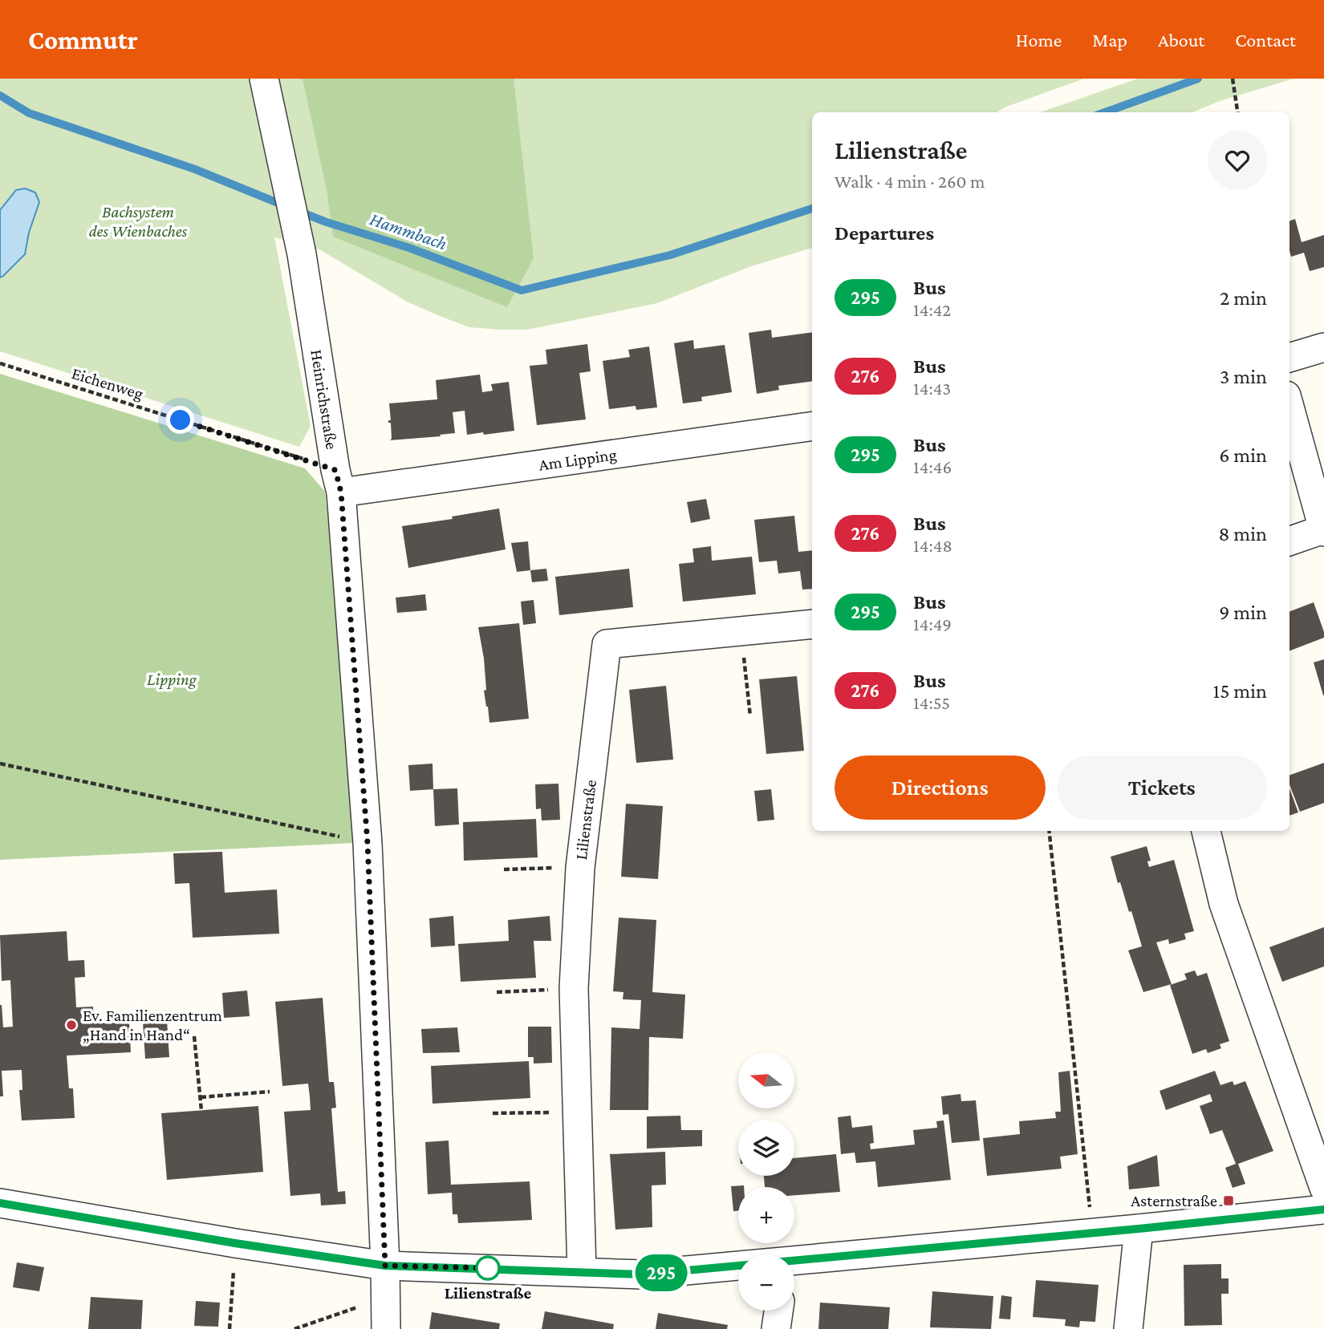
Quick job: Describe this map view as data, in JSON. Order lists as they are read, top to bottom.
{
  "streets": {
    "street": ["Heinrichstraße", "Am Lipping", "Lilienstraße"],
    "path": ["Eichenweg"]
  },
  "crossings": [
    ["Eichenweg", "Heinrichstraße"],
    ["Eichenweg", "Am Lipping"],
    ["Heinrichstraße", "Am Lipping"]
  ],
  "water": ["Hammbach"],
  "parks": ["Bachsystem des Wienbaches", "Lipping"],
  "places": {
    "other": ["Ev. Familienzentrum „Hand in Hand“", "Lilienstraße"],
    "transit": ["Asternstraße"]
  },
  "lines": ["bus line 295"],
  "north": "left",
  "page": {
    "header": "Commutr",
    "nav": [
      "Home",
      "Map",
      "About",
      "Contact"
    ],
    "on_map": "295",
    "heading": [
      ["Lilienstraße", "Walk · 4 min · 260 m"],
      "Departures"
    ],
    "list": [
      {
        "mark": "295",
        "name": "Bus",
        "note": "14:42",
        "value": "2 min"
      },
      {
        "mark": "276",
        "name": "Bus",
        "note": "14:43",
        "value": "3 min"
      },
      {
        "mark": "295",
        "name": "Bus",
        "note": "14:46",
        "value": "6 min"
      },
      {
        "mark": "276",
        "name": "Bus",
        "note": "14:48",
        "value": "8 min"
      },
      {
        "mark": "295",
        "name": "Bus",
        "note": "14:49",
        "value": "9 min"
      },
      {
        "mark": "276",
        "name": "Bus",
        "note": "14:55",
        "value": "15 min"
      }
    ],
    "buttons": ["Directions", "Tickets"],
    "map_buttons": ["+", "−"]
  }
}
